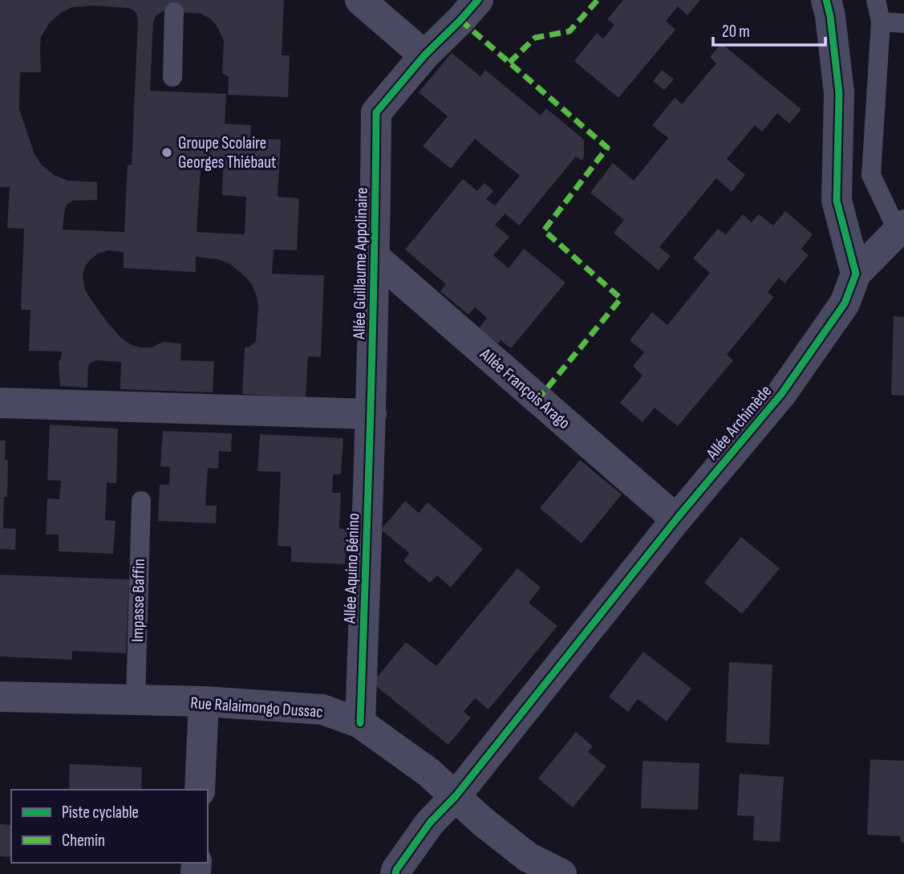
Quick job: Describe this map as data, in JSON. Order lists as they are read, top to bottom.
{
  "streets": {
    "street": [
      "Allée Guillaume Appolinaire",
      "Allée François Arago",
      "Allée Archimède",
      "Allée Aquino Bénino",
      "Rue Ralaimongo Dussac"
    ],
    "lane": ["Impasse Baffin"]
  },
  "crossings": [
    ["Allée Guillaume Appolinaire", "Allée François Arago"],
    ["Allée Guillaume Appolinaire", "Allée Aquino Bénino"],
    ["Allée François Arago", "Allée Archimède"],
    ["Allée Archimède", "Rue Ralaimongo Dussac"],
    ["Allée Aquino Bénino", "Rue Ralaimongo Dussac"],
    ["Impasse Baffin", "Rue Ralaimongo Dussac"]
  ],
  "places": ["Groupe Scolaire Georges Thiébaut"],
  "legend": ["Piste cyclable", "Chemin"],
  "scale_bar": "20 m"
}
